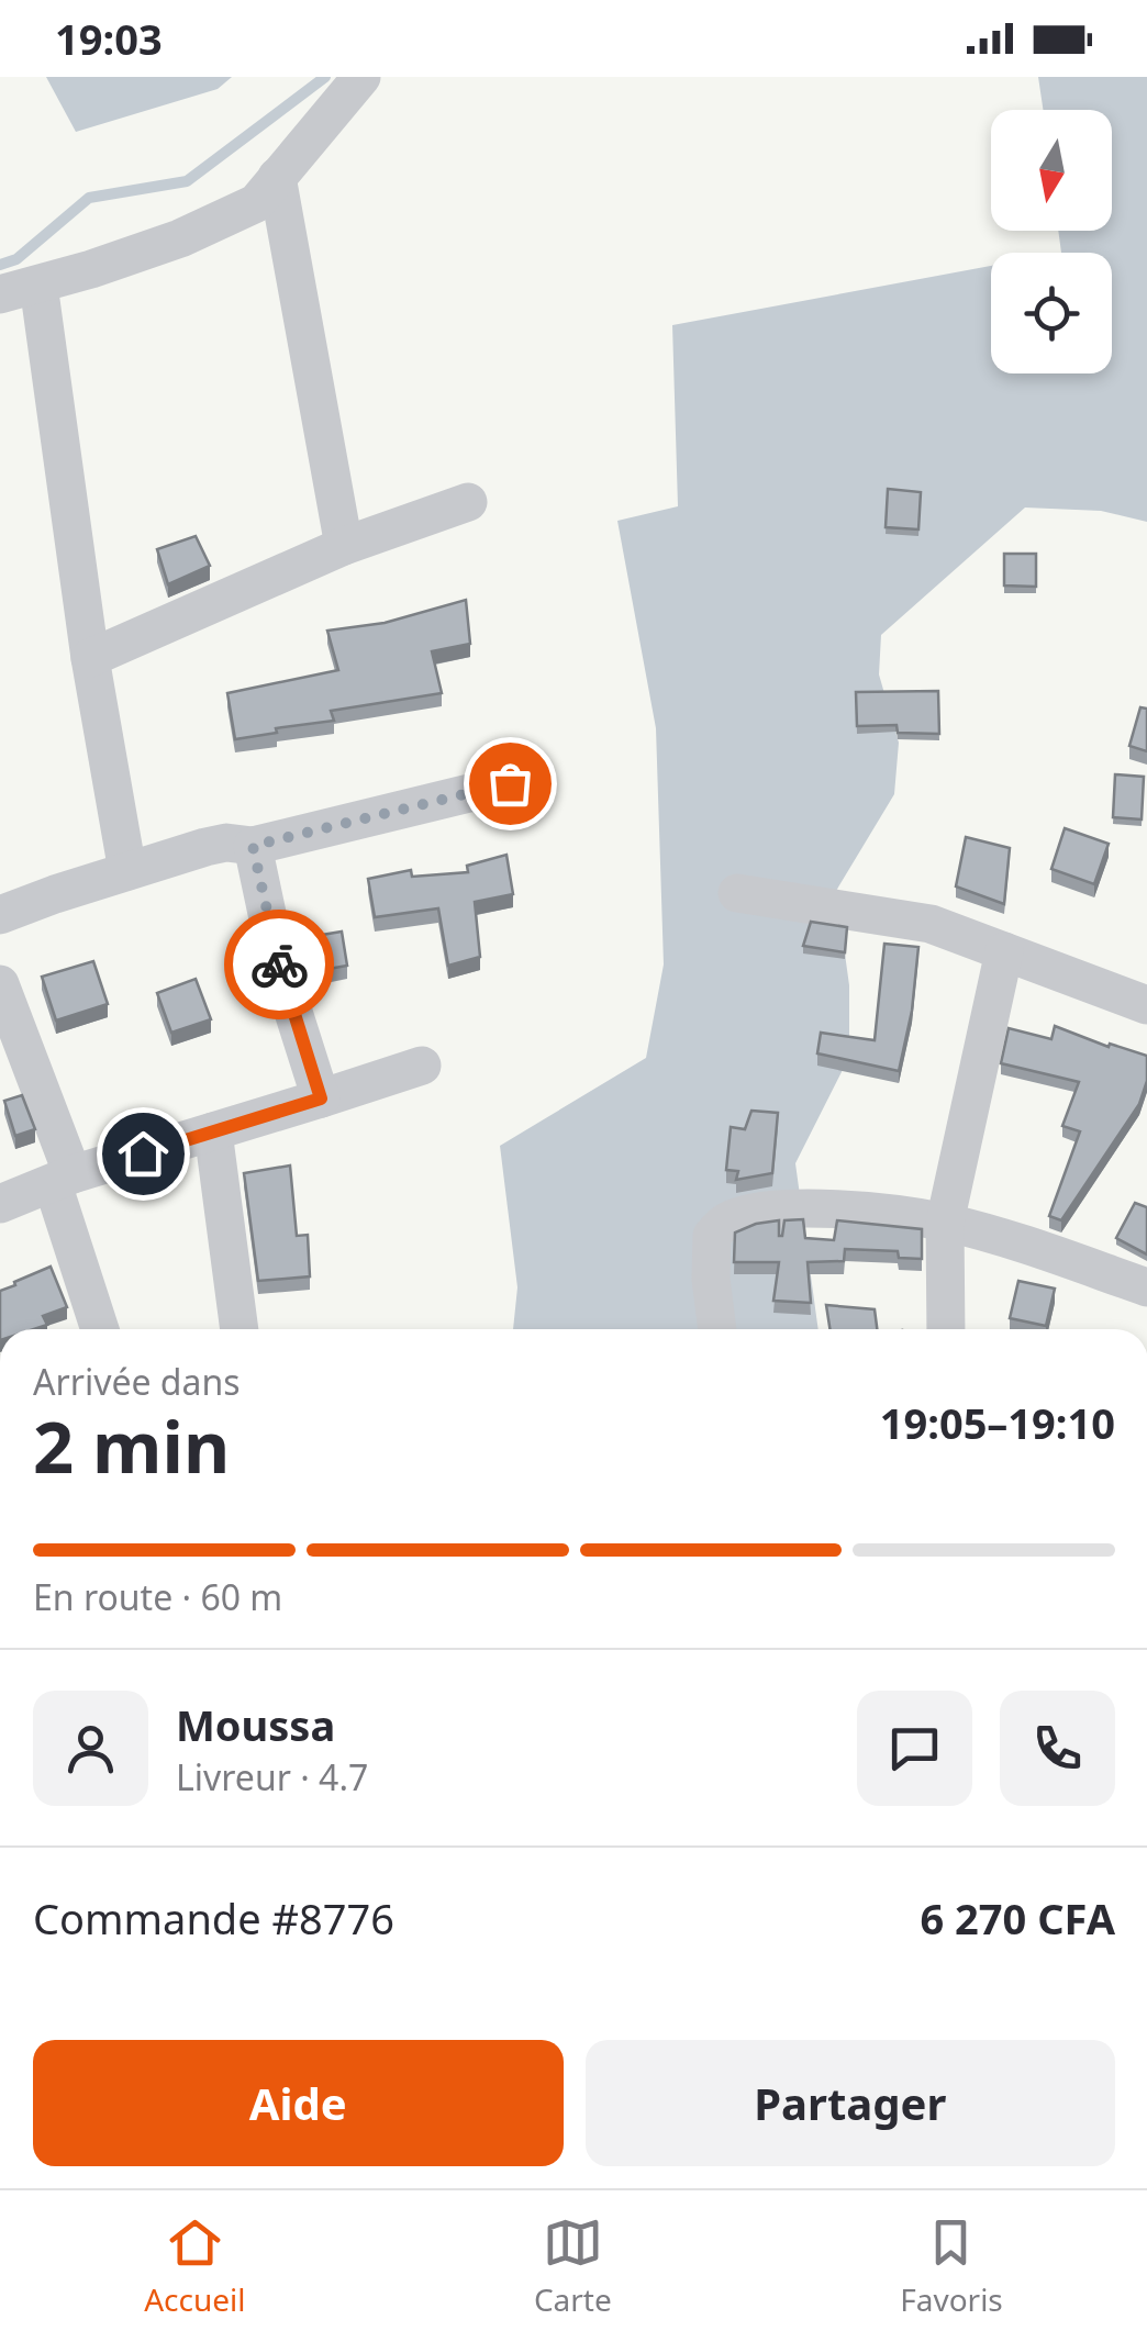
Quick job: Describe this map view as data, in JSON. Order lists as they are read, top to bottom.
{
  "north": "bottom",
  "page": {
    "status": "19:03",
    "heading": ["2 min", "Arrivée dans", "19:05–19:10"],
    "panel": [
      "Moussa",
      "Livreur · 4.7",
      "Commande #8776",
      "6 270 CFA"
    ],
    "bar": "En route · 60 m",
    "buttons": ["Aide", "Partager"],
    "tabs": ["Accueil", "Carte", "Favoris"]
  }
}
